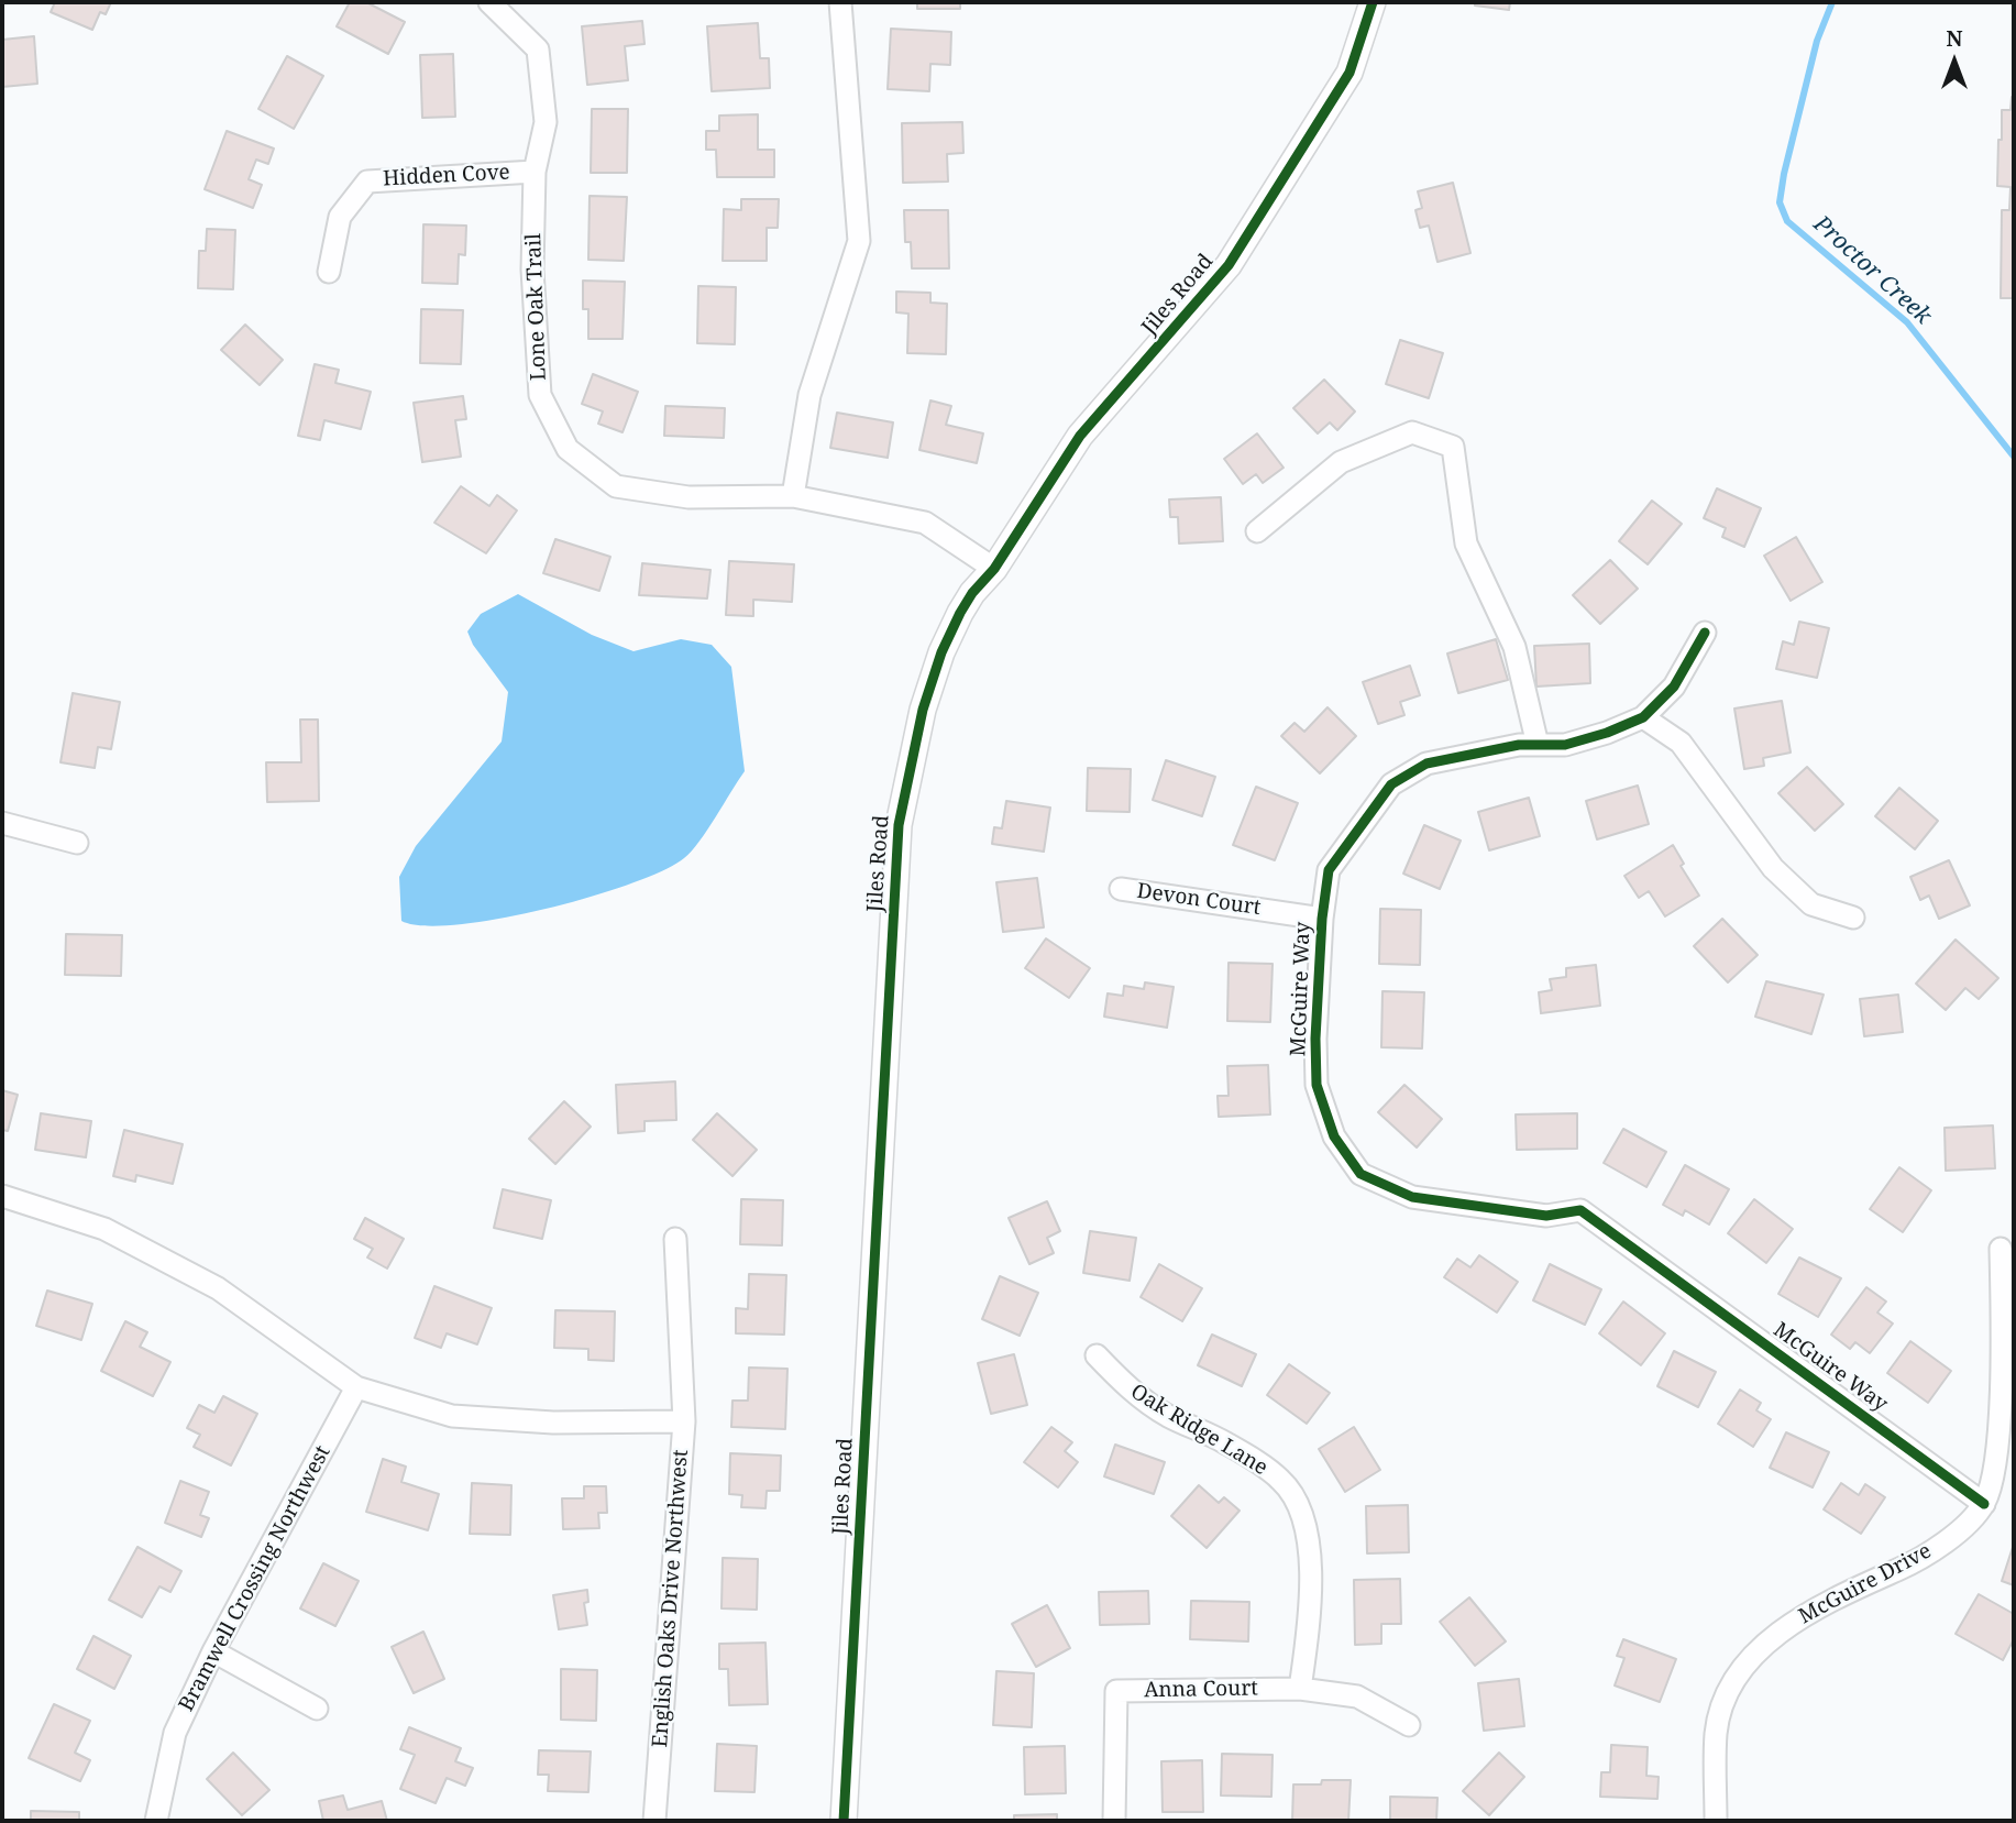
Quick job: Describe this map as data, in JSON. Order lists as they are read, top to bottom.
{
  "streets": {
    "street": [
      "Hidden Cove",
      "Jiles Road",
      "Lone Oak Trail",
      "Devon Court",
      "McGuire Way",
      "Oak Ridge Lane",
      "Bramwell Crossing Northwest",
      "McGuire Drive",
      "English Oaks Drive Northwest",
      "Anna Court"
    ]
  },
  "crossings": [
    ["Hidden Cove", "Lone Oak Trail"],
    ["Jiles Road", "Lone Oak Trail"],
    ["Devon Court", "McGuire Way"],
    ["McGuire Way", "McGuire Drive"],
    ["Oak Ridge Lane", "Anna Court"],
    ["Bramwell Crossing Northwest", "English Oaks Drive Northwest"]
  ],
  "water": ["Proctor Creek"],
  "north": "top"
}
